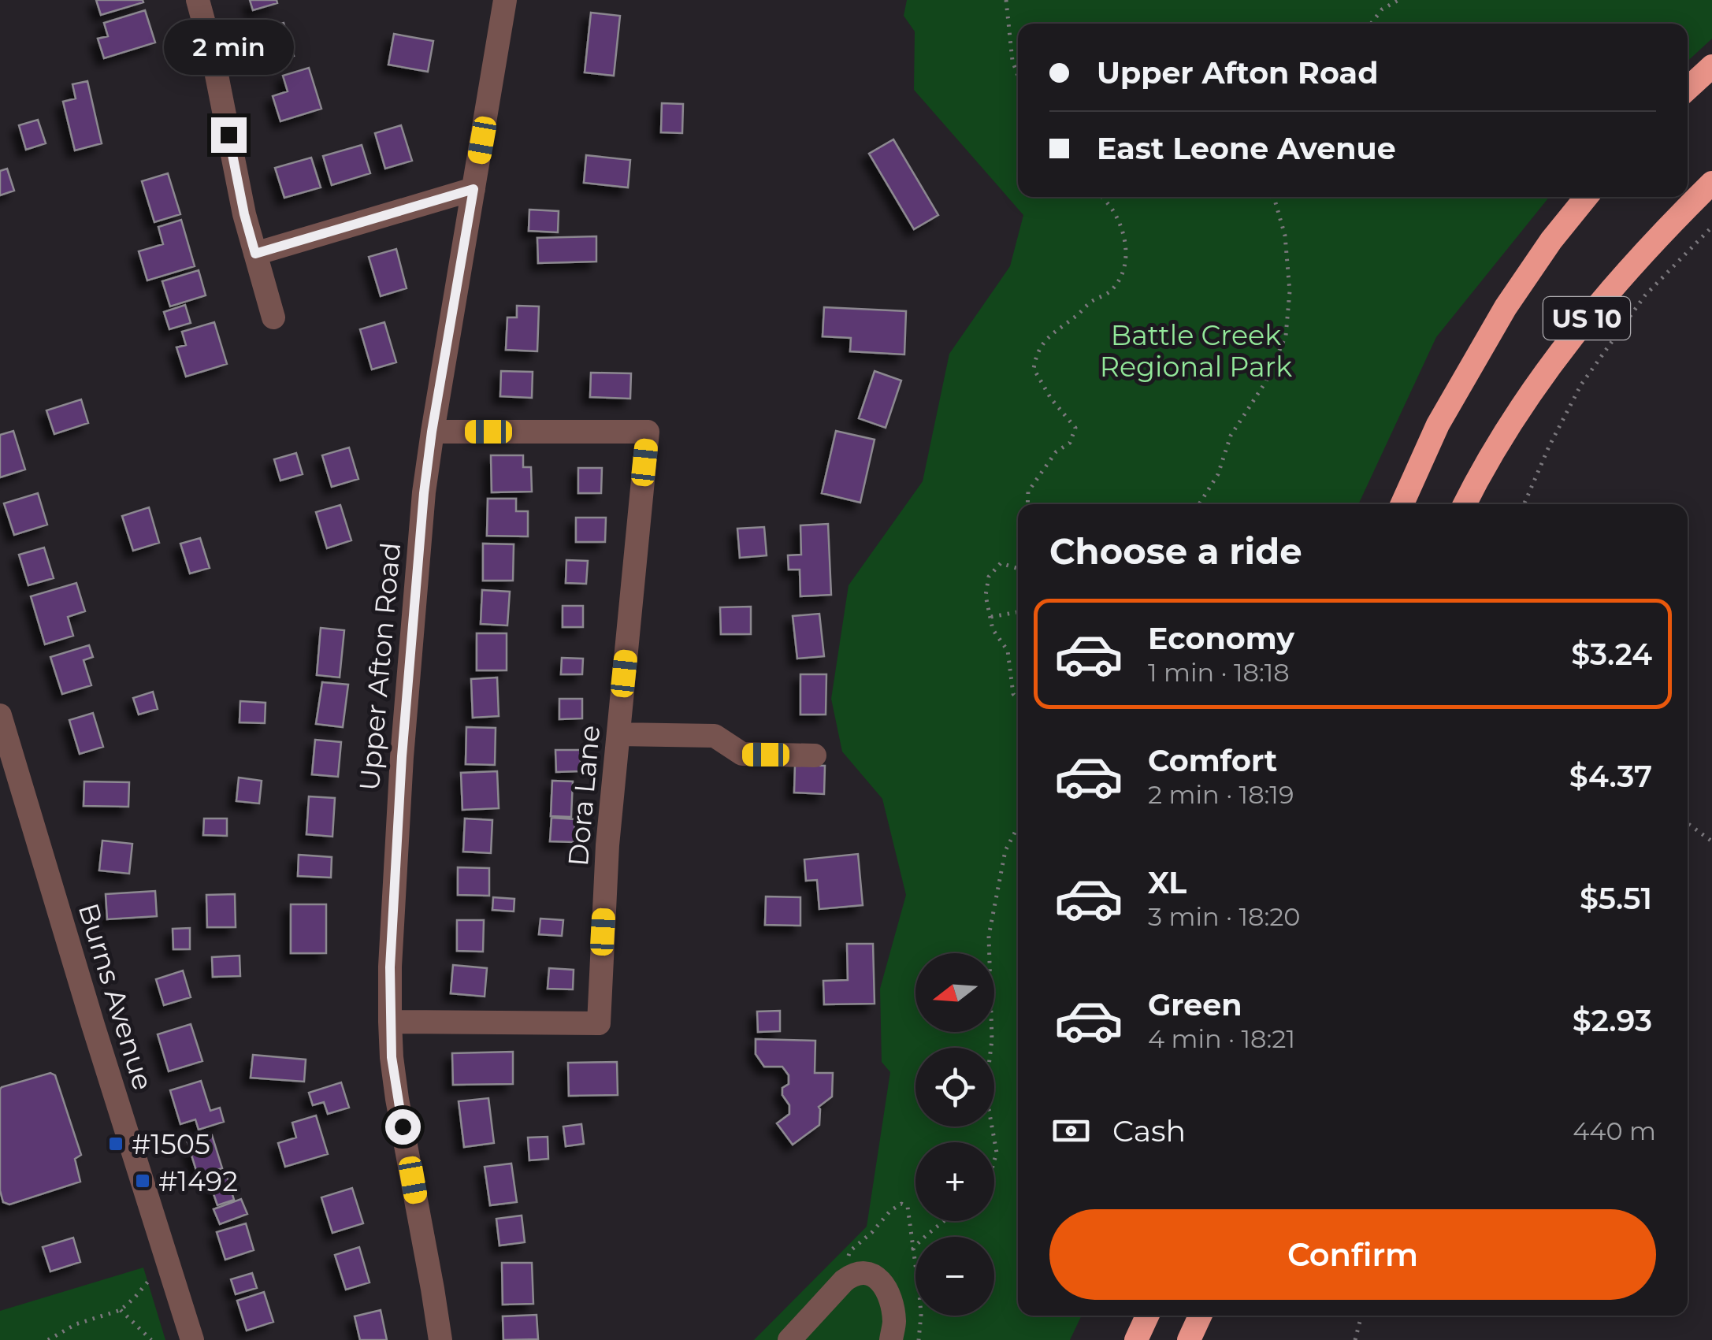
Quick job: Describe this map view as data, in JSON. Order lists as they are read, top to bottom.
{
  "streets": {
    "highway": ["US 10"],
    "street": ["Upper Afton Road", "Dora Lane", "Burns Avenue"]
  },
  "crossings": [
    ["Upper Afton Road", "Dora Lane"]
  ],
  "parks": ["Battle Creek Regional Park"],
  "places": {
    "transit": ["#1505", "#1492"]
  },
  "north": "left",
  "page": {
    "bubble": "2 min",
    "banner": ["Upper Afton Road", "East Leone Avenue"],
    "heading": "Choose a ride",
    "list": [
      {
        "name": "Economy",
        "note": "1 min · 18:18",
        "value": "$3.24"
      },
      {
        "name": "Comfort",
        "note": "2 min · 18:19",
        "value": "$4.37"
      },
      {
        "name": "XL",
        "note": "3 min · 18:20",
        "value": "$5.51"
      },
      {
        "name": "Green",
        "note": "4 min · 18:21",
        "value": "$2.93"
      }
    ],
    "map_buttons": ["+", "−"],
    "pay": ["Cash", "440 m"],
    "buttons": "Confirm"
  }
}
